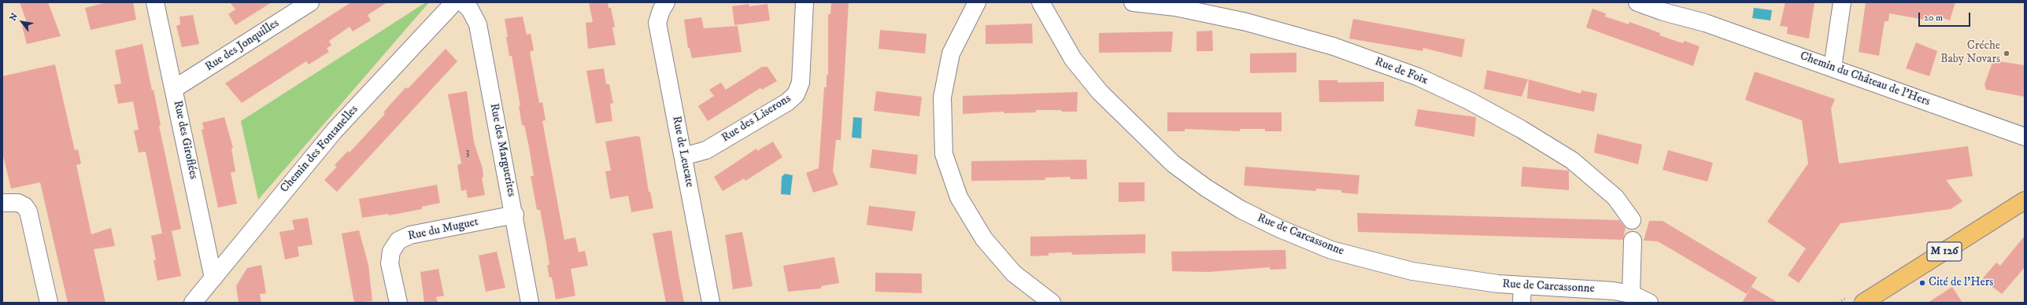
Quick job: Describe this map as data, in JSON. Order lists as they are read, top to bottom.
{
  "streets": {
    "main road": ["M 126"],
    "street": [
      "Rue des Jonquilles",
      "Rue de Foix",
      "Chemin du Château de l'Hers",
      "Rue des Liserons",
      "Rue des Giroflées",
      "Chemin des Fontanelles",
      "Rue des Marguerites",
      "Rue de Leucate",
      "Rue du Muguet",
      "Rue de Carcassonne"
    ]
  },
  "crossings": [
    ["Rue des Jonquilles", "Rue des Giroflées"],
    ["Rue des Liserons", "Rue de Leucate"],
    ["Rue des Giroflées", "Chemin des Fontanelles"],
    ["Rue des Marguerites", "Rue du Muguet"]
  ],
  "places": ["Créche Baby Novars", "Cité de l'Hers"],
  "house_numbers": ["3"],
  "scale_bar": "20 m",
  "north": "top left"
}
